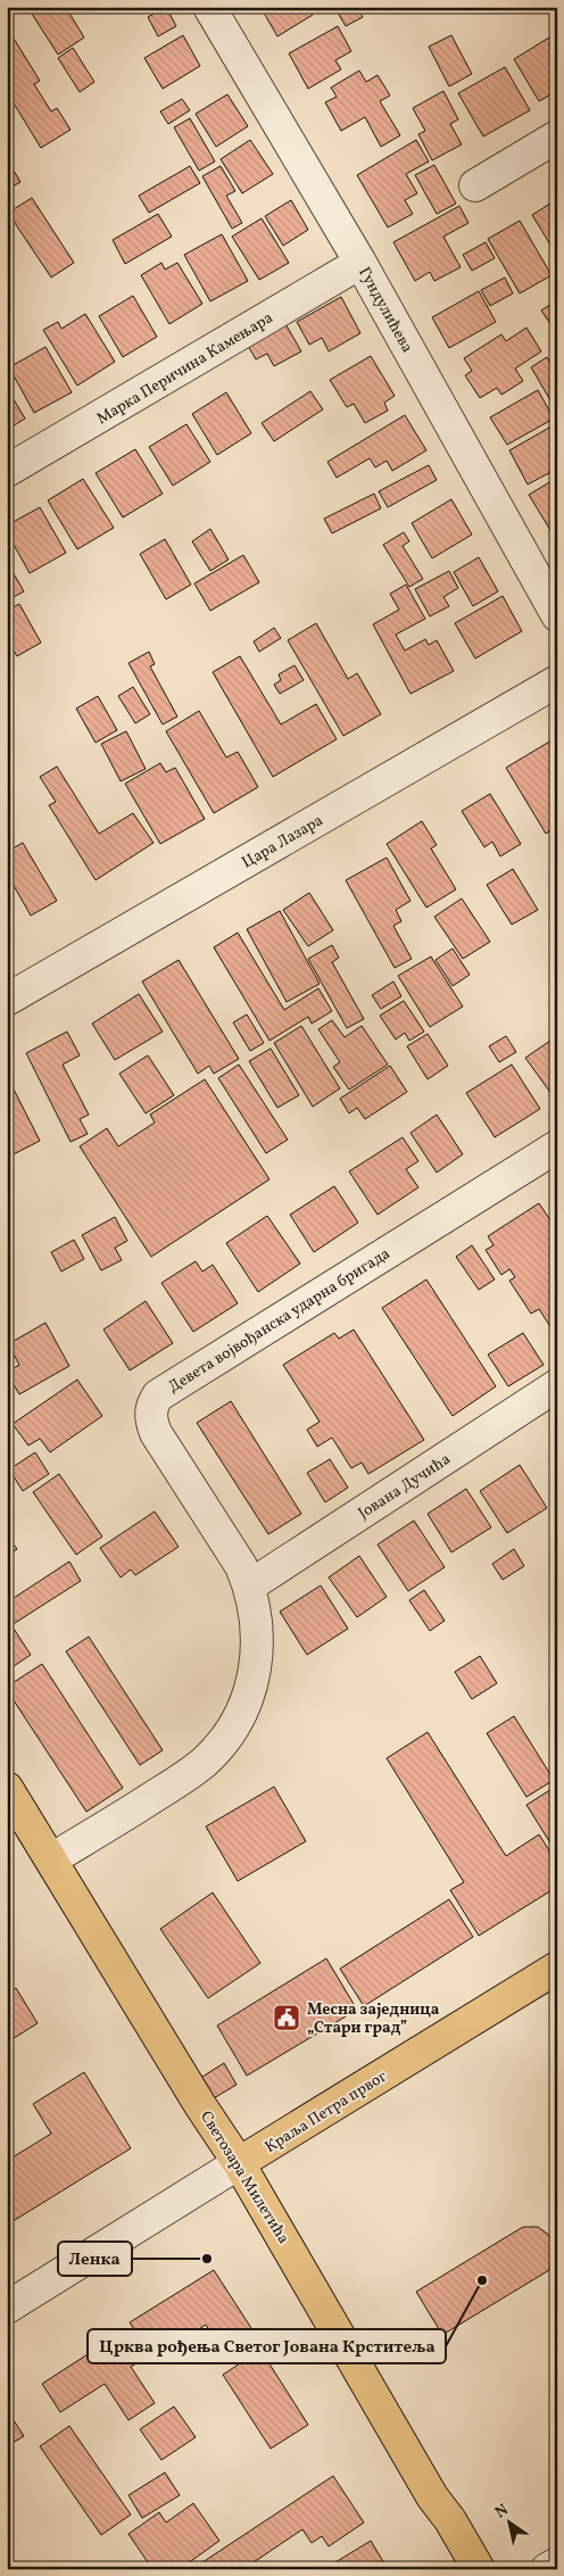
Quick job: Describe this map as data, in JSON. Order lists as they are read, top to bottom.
{
  "streets": {
    "main road": ["Краља Петра првог", "Светозара Милетића"],
    "street": [
      "Гундулићева",
      "Марка Перичина Камењара",
      "Цара Лазара",
      "Девета војвођанска ударна бригада",
      "Јована Дучића"
    ]
  },
  "crossings": [
    ["Гундулићева", "Марка Перичина Камењара"],
    ["Девета војвођанска ударна бригада", "Јована Дучића"],
    ["Девета војвођанска ударна бригада", "Светозара Милетића"],
    ["Краља Петра првог", "Светозара Милетића"]
  ],
  "places": {
    "public building": ["Месна заједница „Стари град”"],
    "other": ["Ленка", "Црква рођења Светог Јована Крститеља"]
  },
  "north": "top left"
}
